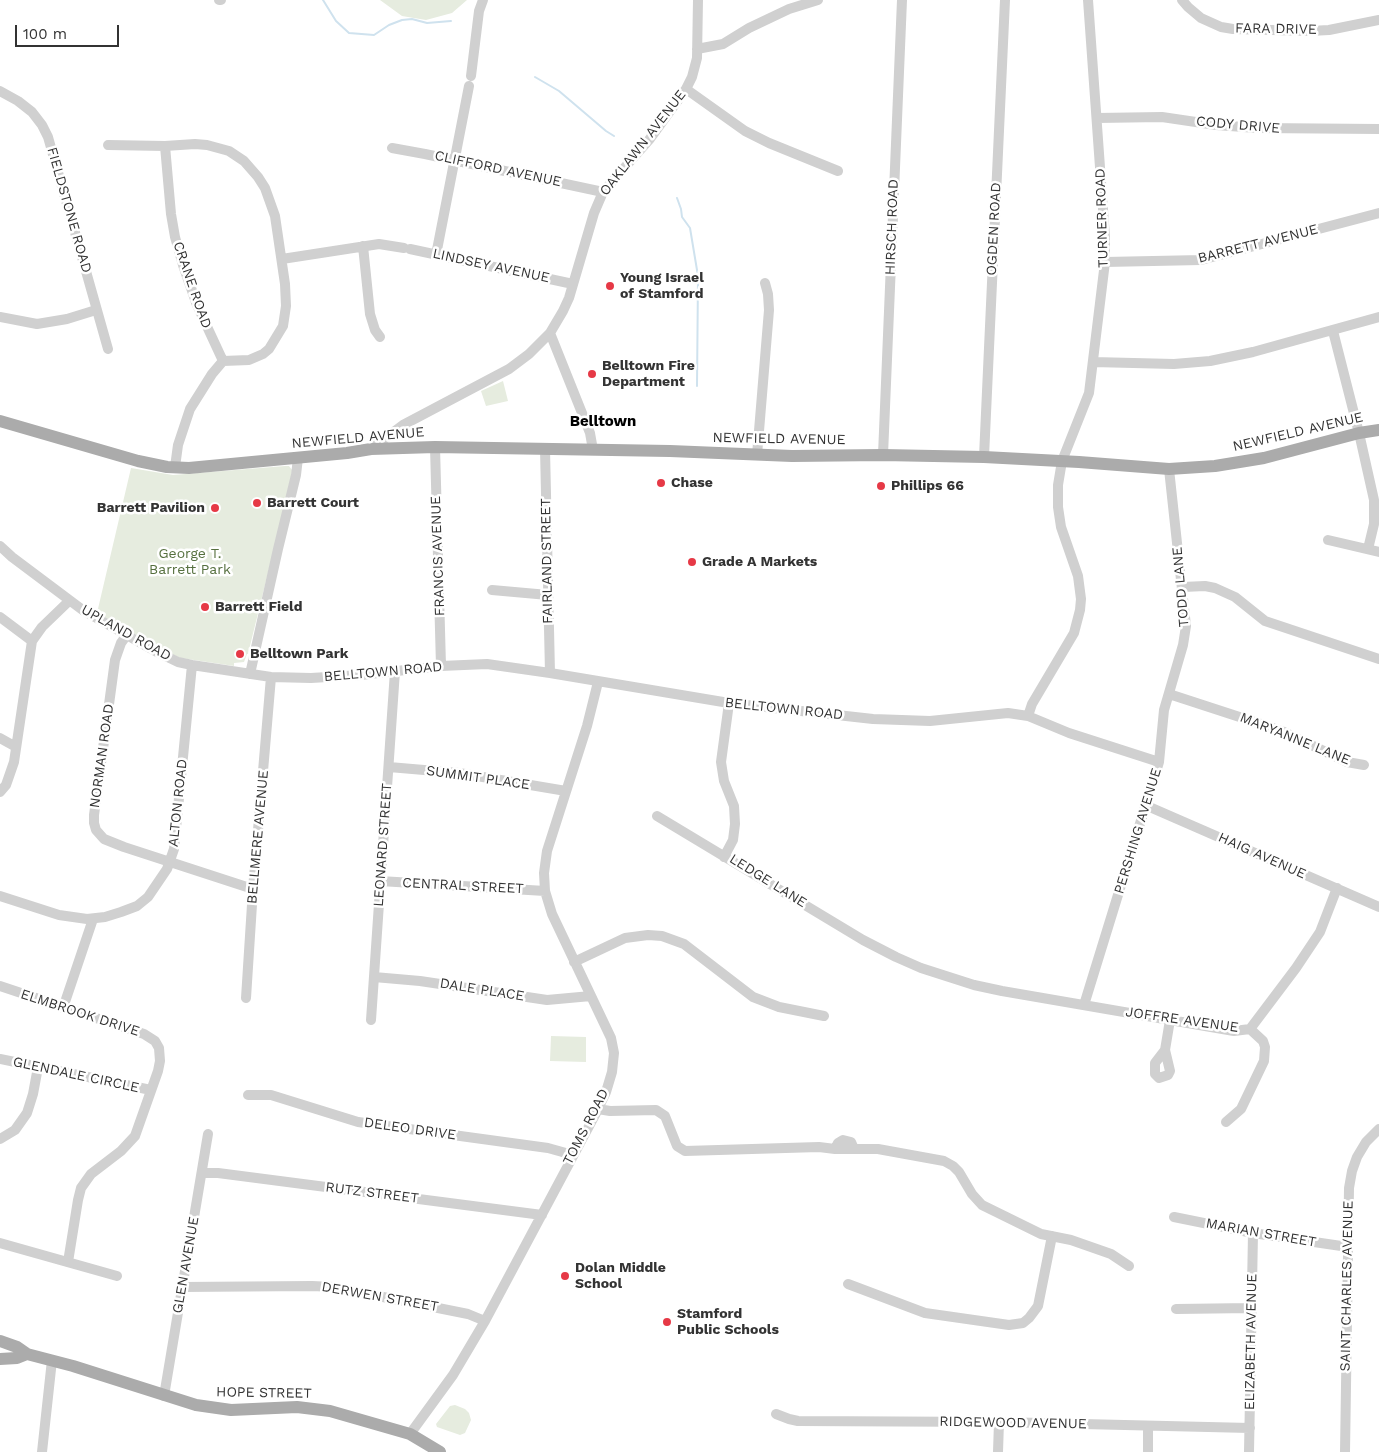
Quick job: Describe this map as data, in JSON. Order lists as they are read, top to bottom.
{
  "streets": {
    "main road": ["NEWFIELD AVENUE", "HOPE STREET"],
    "street": [
      "FARA DRIVE",
      "CODY DRIVE",
      "OAKLAWN AVENUE",
      "CLIFFORD AVENUE",
      "FIELDSTONE ROAD",
      "TURNER ROAD",
      "HIRSCH ROAD",
      "OGDEN ROAD",
      "BARRETT AVENUE",
      "LINDSEY AVENUE",
      "CRANE ROAD",
      "FRANCIS AVENUE",
      "FAIRLAND STREET",
      "TODD LANE",
      "UPLAND ROAD",
      "BELLTOWN ROAD",
      "MARYANNE LANE",
      "NORMAN ROAD",
      "SUMMIT PLACE",
      "ALTON ROAD",
      "PERSHING AVENUE",
      "BELLMERE AVENUE",
      "LEONARD STREET",
      "HAIG AVENUE",
      "LEDGE LANE",
      "CENTRAL STREET",
      "DALE PLACE",
      "ELMBROOK DRIVE",
      "JOFFRE AVENUE",
      "GLENDALE CIRCLE",
      "TOMS ROAD",
      "DELEO DRIVE",
      "RUTZ STREET",
      "MARIAN STREET",
      "GLEN AVENUE",
      "SAINT CHARLES AVENUE",
      "DERWEN STREET",
      "ELIZABETH AVENUE",
      "RIDGEWOOD AVENUE"
    ]
  },
  "crossings": [
    ["CODY DRIVE", "TURNER ROAD"],
    ["OAKLAWN AVENUE", "CLIFFORD AVENUE"],
    ["OAKLAWN AVENUE", "LINDSEY AVENUE"],
    ["OAKLAWN AVENUE", "NEWFIELD AVENUE"],
    ["TURNER ROAD", "BARRETT AVENUE"],
    ["TURNER ROAD", "NEWFIELD AVENUE"],
    ["HIRSCH ROAD", "NEWFIELD AVENUE"],
    ["OGDEN ROAD", "NEWFIELD AVENUE"],
    ["NEWFIELD AVENUE", "FRANCIS AVENUE"],
    ["NEWFIELD AVENUE", "FAIRLAND STREET"],
    ["NEWFIELD AVENUE", "TODD LANE"],
    ["FRANCIS AVENUE", "BELLTOWN ROAD"],
    ["FAIRLAND STREET", "BELLTOWN ROAD"],
    ["TODD LANE", "MARYANNE LANE"],
    ["TODD LANE", "PERSHING AVENUE"],
    ["UPLAND ROAD", "BELLTOWN ROAD"],
    ["UPLAND ROAD", "NORMAN ROAD"],
    ["UPLAND ROAD", "ALTON ROAD"],
    ["UPLAND ROAD", "BELLMERE AVENUE"],
    ["BELLTOWN ROAD", "PERSHING AVENUE"],
    ["BELLTOWN ROAD", "BELLMERE AVENUE"],
    ["BELLTOWN ROAD", "LEONARD STREET"],
    ["BELLTOWN ROAD", "LEDGE LANE"],
    ["BELLTOWN ROAD", "TOMS ROAD"],
    ["NORMAN ROAD", "ALTON ROAD"],
    ["NORMAN ROAD", "BELLMERE AVENUE"],
    ["SUMMIT PLACE", "LEONARD STREET"],
    ["SUMMIT PLACE", "TOMS ROAD"],
    ["PERSHING AVENUE", "HAIG AVENUE"],
    ["PERSHING AVENUE", "JOFFRE AVENUE"],
    ["LEONARD STREET", "CENTRAL STREET"],
    ["LEONARD STREET", "DALE PLACE"],
    ["HAIG AVENUE", "JOFFRE AVENUE"],
    ["LEDGE LANE", "JOFFRE AVENUE"],
    ["CENTRAL STREET", "TOMS ROAD"],
    ["DALE PLACE", "TOMS ROAD"],
    ["ELMBROOK DRIVE", "GLENDALE CIRCLE"],
    ["TOMS ROAD", "DELEO DRIVE"],
    ["TOMS ROAD", "RUTZ STREET"],
    ["TOMS ROAD", "DERWEN STREET"],
    ["TOMS ROAD", "HOPE STREET"],
    ["RUTZ STREET", "GLEN AVENUE"],
    ["MARIAN STREET", "SAINT CHARLES AVENUE"],
    ["MARIAN STREET", "ELIZABETH AVENUE"],
    ["GLEN AVENUE", "DERWEN STREET"],
    ["GLEN AVENUE", "HOPE STREET"],
    ["ELIZABETH AVENUE", "RIDGEWOOD AVENUE"]
  ],
  "districts": ["Belltown"],
  "parks": ["George T. Barrett Park"],
  "places": [
    "Young Israel of Stamford",
    "Belltown Fire Department",
    "Chase",
    "Phillips 66",
    "Barrett Court",
    "Barrett Pavilion",
    "Grade A Markets",
    "Barrett Field",
    "Belltown Park",
    "Dolan Middle School",
    "Stamford Public Schools"
  ],
  "scale_bar": "100 m"
}
